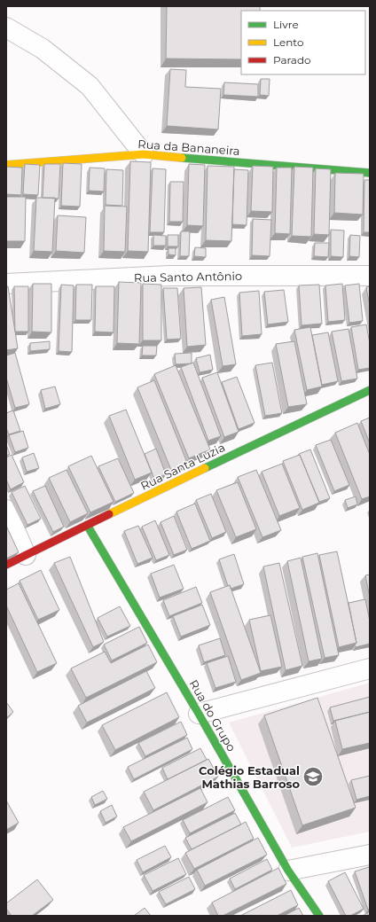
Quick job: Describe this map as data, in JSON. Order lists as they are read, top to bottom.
{
  "streets": {
    "street": [
      "Rua da Bananeira",
      "Rua Santo Antônio",
      "Rua Santa Luzia",
      "Rua do Grupo"
    ]
  },
  "crossings": [
    ["Rua Santa Luzia", "Rua do Grupo"]
  ],
  "places": {
    "school or university": ["Colégio Estadual Mathias Barroso"]
  },
  "legend": ["Livre", "Lento", "Parado"]
}
